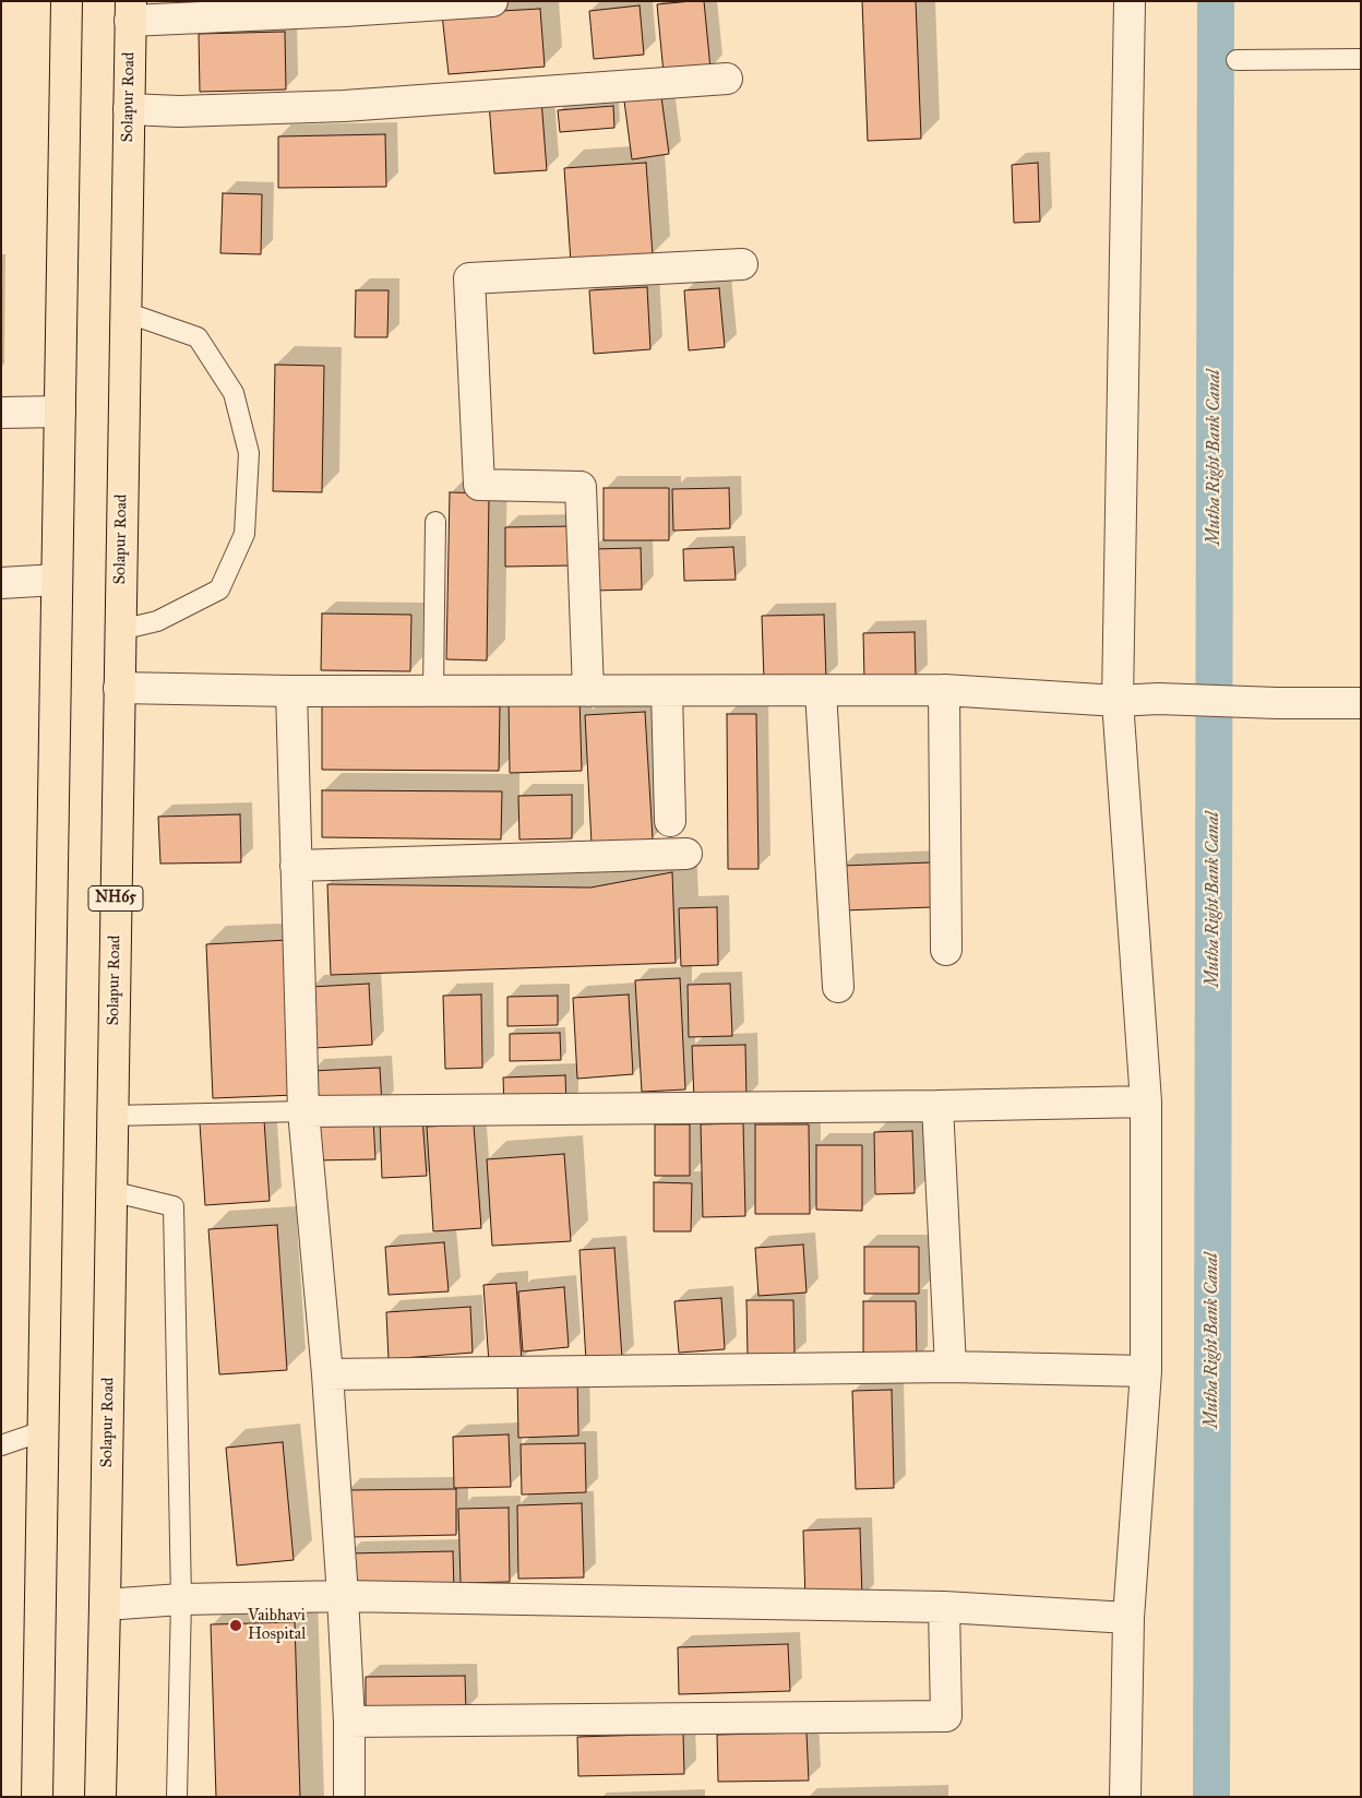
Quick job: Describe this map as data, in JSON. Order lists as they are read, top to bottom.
{
  "streets": {
    "highway": ["Solapur Road", "NH65"]
  },
  "water": ["Mutha Right Bank Canal"],
  "places": ["Vaibhavi Hospital"]
}
